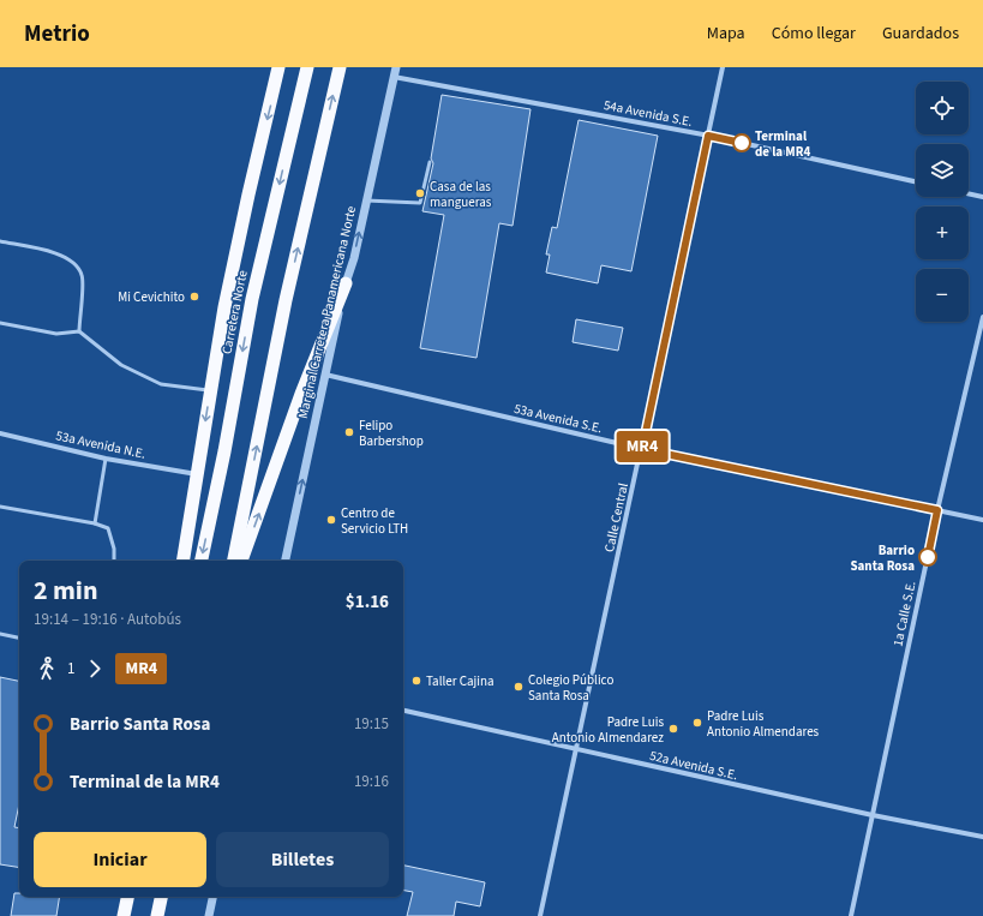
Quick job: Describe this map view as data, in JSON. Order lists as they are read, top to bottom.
{
  "streets": {
    "highway": ["Carretera Norte"],
    "street": [
      "54a Avenida S.E.",
      "Marginal Carretera Panamericana Norte",
      "53a Avenida S.E.",
      "53a Avenida N.E.",
      "Calle Central",
      "1a Calle S.E.",
      "52a Avenida S.E."
    ]
  },
  "crossings": [
    ["54a Avenida S.E.", "Marginal Carretera Panamericana Norte"],
    ["54a Avenida S.E.", "Calle Central"],
    ["Marginal Carretera Panamericana Norte", "53a Avenida S.E."],
    ["53a Avenida S.E.", "Calle Central"],
    ["53a Avenida S.E.", "1a Calle S.E."],
    ["Calle Central", "52a Avenida S.E."],
    ["1a Calle S.E.", "52a Avenida S.E."]
  ],
  "one_way": ["Marginal Carretera Panamericana Norte"],
  "places": [
    "Terminal de la MR4",
    "Casa de las mangueras",
    "Mi Cevichito",
    "Felipo Barbershop",
    "Centro de Servicio LTH",
    "Barrio Santa Rosa",
    "Taller Cajina",
    "Colegio Público Santa Rosa",
    "Padre Luis Antonio Almendares",
    "Padre Luis Antonio Almendarez"
  ],
  "lines": ["bus line MR4"],
  "page": {
    "header": "Metrio",
    "nav": ["Mapa", "Cómo llegar", "Guardados"],
    "on_map": "MR4",
    "map_buttons": ["+", "−"],
    "heading": ["2 min", "19:14 – 19:16 · Autobús", "$1.16"],
    "legs": ["1", "MR4"],
    "list": [
      {
        "name": "Barrio Santa Rosa",
        "value": "19:15"
      },
      {
        "name": "Terminal de la MR4",
        "value": "19:16"
      }
    ],
    "buttons": ["Iniciar", "Billetes"]
  }
}
